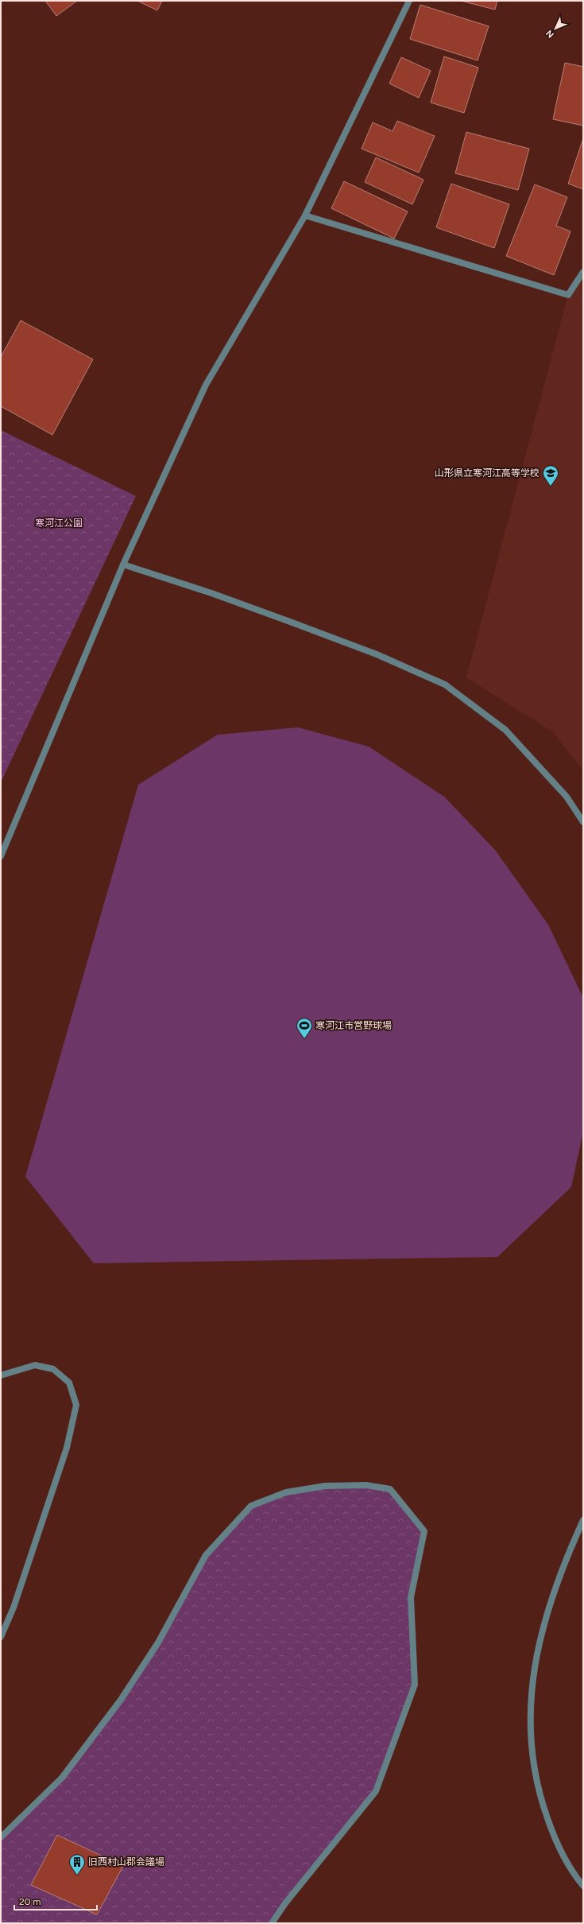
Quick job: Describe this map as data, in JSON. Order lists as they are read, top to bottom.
{
  "parks": ["寒河江公園"],
  "places": {
    "school or university": ["山形県立寒河江高等学校"],
    "sports": ["寒河江市営野球場"],
    "building": ["旧西村山郡会議場"]
  },
  "scale_bar": "20 m",
  "north": "bottom left"
}
